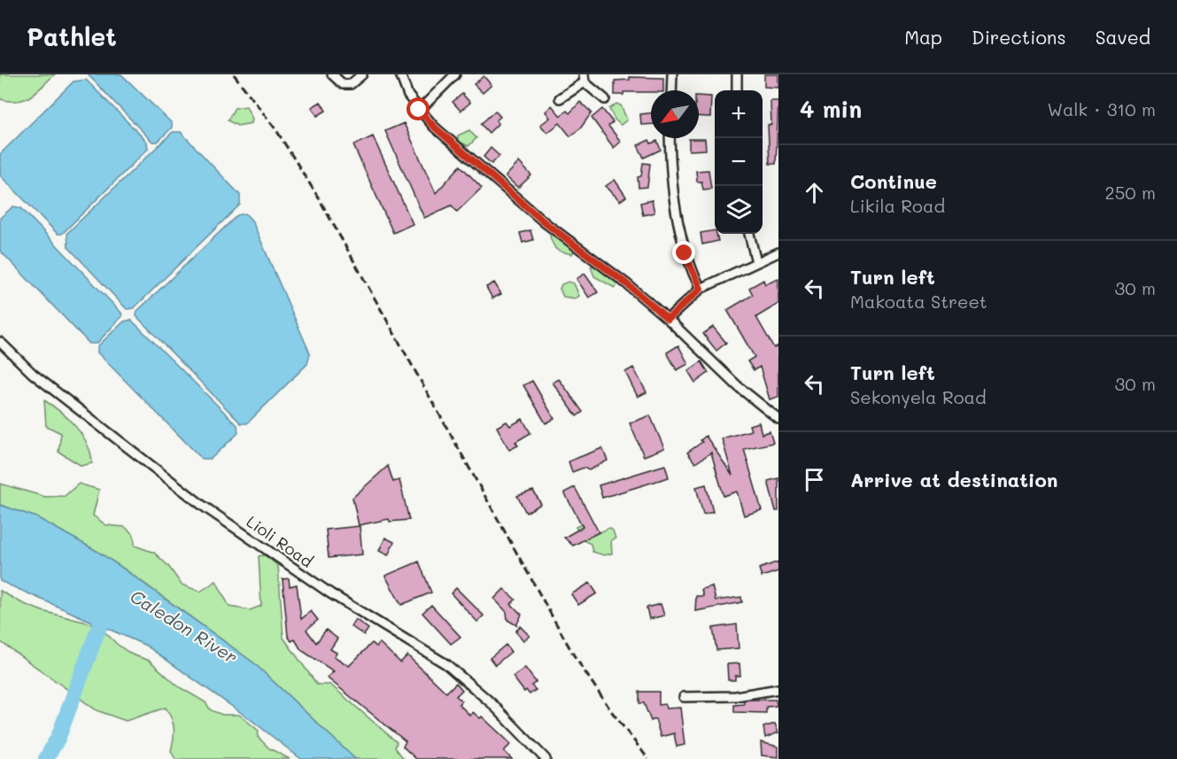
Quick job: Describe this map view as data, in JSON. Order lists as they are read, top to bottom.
{
  "streets": {
    "street": ["Lioli Road"]
  },
  "water": ["Caledon River"],
  "north": "bottom left",
  "page": {
    "header": "Pathlet",
    "nav": ["Map", "Directions", "Saved"],
    "heading": ["4 min", "Walk · 310 m"],
    "map_buttons": ["+", "−"],
    "list": [
      ["Continue", "Likila Road", "250 m"],
      ["Turn left", "Makoata Street", "30 m"],
      ["Turn left", "Sekonyela Road", "30 m"],
      "Arrive at destination"
    ]
  }
}
